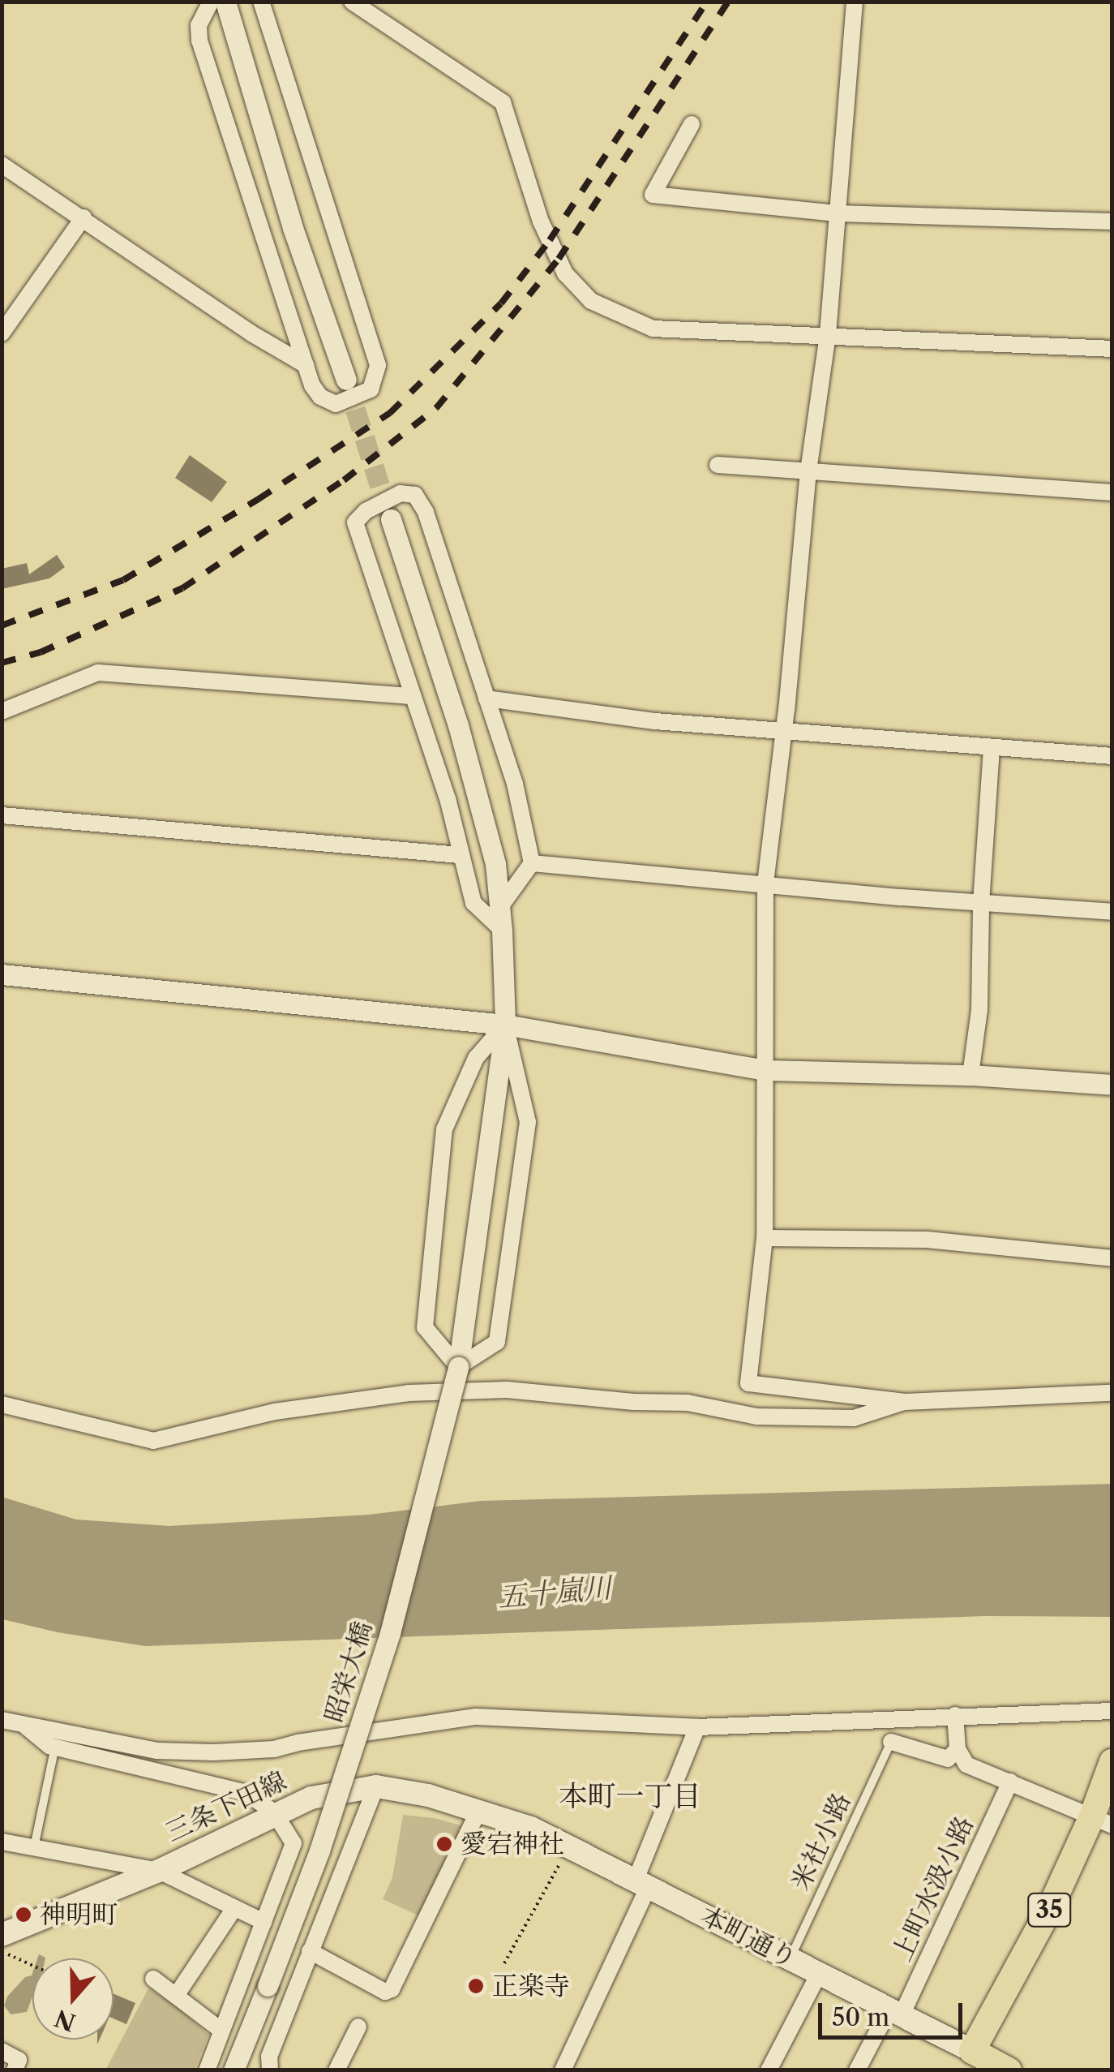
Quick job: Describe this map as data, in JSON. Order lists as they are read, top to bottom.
{
  "streets": {
    "main road": ["三条下田線", "35", "本町通り"],
    "street": ["昭栄大橋", "上町水汲小路"],
    "lane": ["米社小路"]
  },
  "crossings": [
    ["三条下田線", "本町通り"],
    ["米社小路", "本町通り"],
    ["上町水汲小路", "本町通り"],
    ["35", "本町通り"]
  ],
  "districts": ["本町一丁目"],
  "water": ["五十嵐川"],
  "places": ["愛宕神社", "神明町", "正楽寺"],
  "scale_bar": "50 m",
  "north": "bottom"
}
